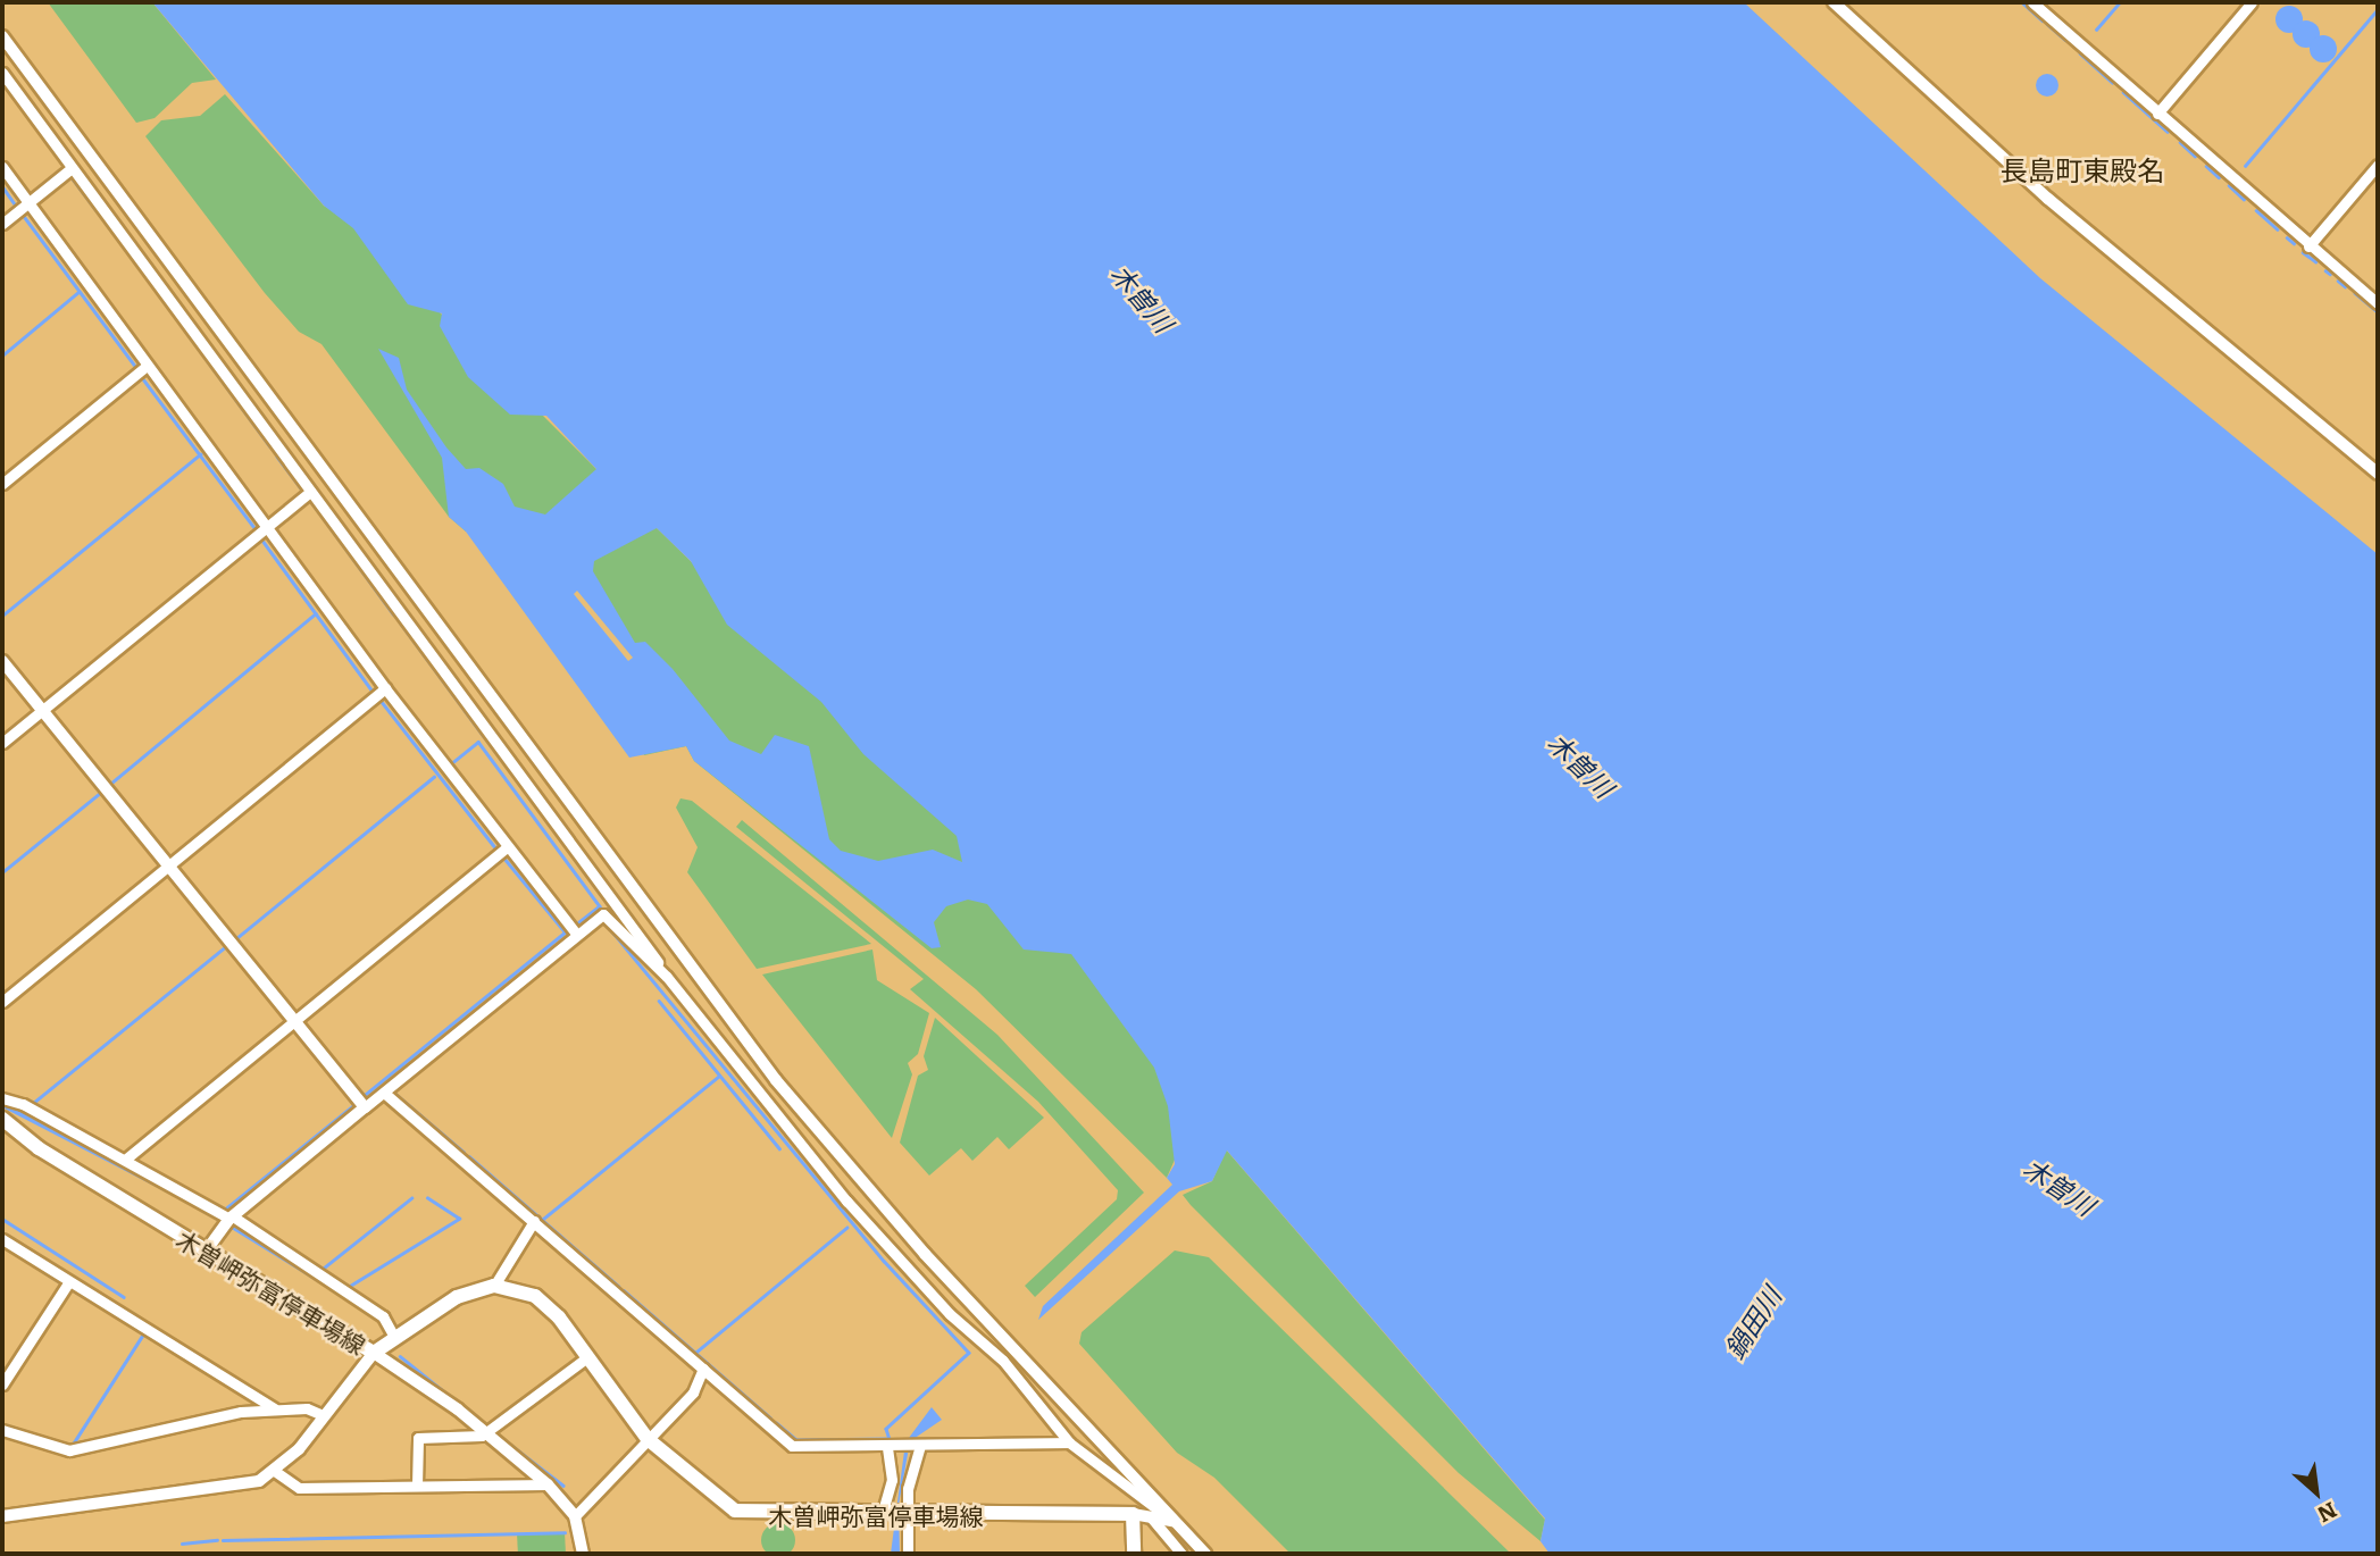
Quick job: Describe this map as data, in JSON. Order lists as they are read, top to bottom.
{
  "streets": {
    "main road": ["木曽岬弥富停車場線"]
  },
  "districts": ["長島町東殿名"],
  "water": ["木曽川", "鍋田川"],
  "north": "bottom right"
}
